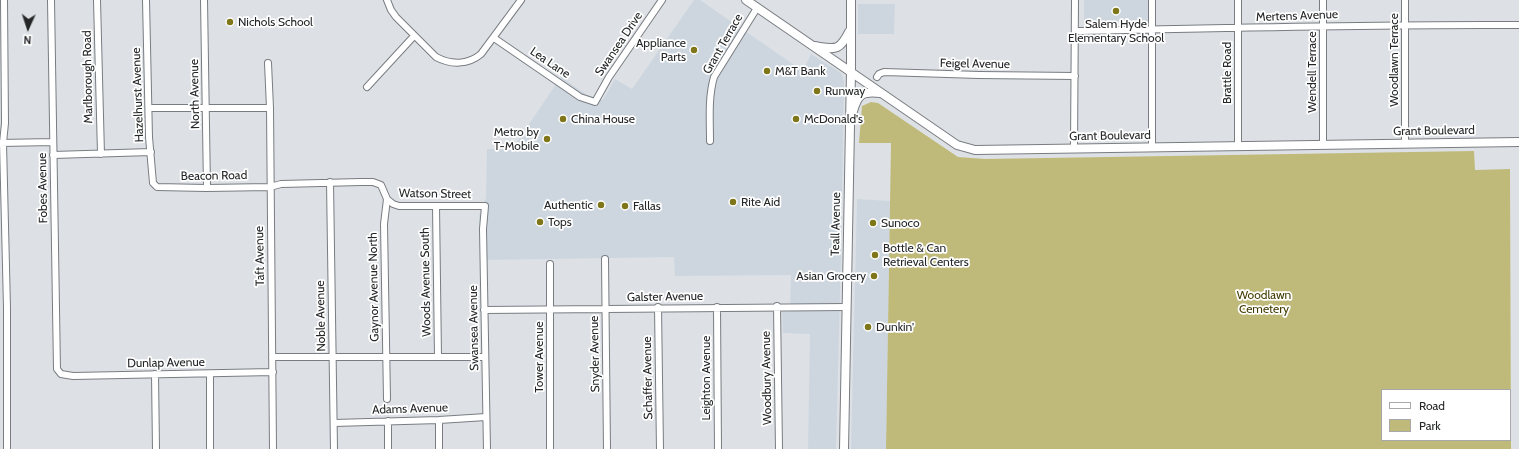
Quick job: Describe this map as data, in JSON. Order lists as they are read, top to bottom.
{
  "streets": {
    "street": [
      "Mertens Avenue",
      "Swansea Drive",
      "Grant Terrace",
      "Woodlawn Terrace",
      "Lea Lane",
      "Feigel Avenue",
      "Wendell Terrace",
      "Brattle Road",
      "Marlborough Road",
      "North Avenue",
      "Hazelhurst Avenue",
      "Grant Boulevard",
      "Beacon Road",
      "Fobes Avenue",
      "Watson Street",
      "Teall Avenue",
      "Taft Avenue",
      "Woods Avenue South",
      "Gaynor Avenue North",
      "Galster Avenue",
      "Noble Avenue",
      "Swansea Avenue",
      "Snyder Avenue",
      "Tower Avenue",
      "Dunlap Avenue",
      "Schaffer Avenue",
      "Leighton Avenue",
      "Woodbury Avenue",
      "Adams Avenue"
    ]
  },
  "crossings": [
    ["Mertens Avenue", "Woodlawn Terrace"],
    ["Mertens Avenue", "Wendell Terrace"],
    ["Mertens Avenue", "Brattle Road"],
    ["Swansea Drive", "Lea Lane"],
    ["Grant Terrace", "Grant Boulevard"],
    ["Woodlawn Terrace", "Grant Boulevard"],
    ["Wendell Terrace", "Grant Boulevard"],
    ["Brattle Road", "Grant Boulevard"],
    ["North Avenue", "Beacon Road"],
    ["Hazelhurst Avenue", "Beacon Road"],
    ["Grant Boulevard", "Teall Avenue"],
    ["Beacon Road", "Watson Street"],
    ["Beacon Road", "Taft Avenue"],
    ["Beacon Road", "Gaynor Avenue North"],
    ["Beacon Road", "Noble Avenue"],
    ["Fobes Avenue", "Dunlap Avenue"],
    ["Watson Street", "Woods Avenue South"],
    ["Watson Street", "Gaynor Avenue North"],
    ["Watson Street", "Swansea Avenue"],
    ["Teall Avenue", "Galster Avenue"],
    ["Taft Avenue", "Dunlap Avenue"],
    ["Galster Avenue", "Swansea Avenue"],
    ["Galster Avenue", "Snyder Avenue"],
    ["Galster Avenue", "Tower Avenue"],
    ["Galster Avenue", "Schaffer Avenue"],
    ["Galster Avenue", "Leighton Avenue"],
    ["Galster Avenue", "Woodbury Avenue"],
    ["Noble Avenue", "Adams Avenue"],
    ["Swansea Avenue", "Adams Avenue"]
  ],
  "parks": ["Woodlawn Cemetery"],
  "places": [
    "Salem Hyde Elementary School",
    "Nichols School",
    "Appliance Parts",
    "M&T Bank",
    "Runway",
    "China House",
    "McDonald's",
    "Metro by T-Mobile",
    "Rite Aid",
    "Authentic",
    "Fallas",
    "Tops",
    "Sunoco",
    "Bottle & Can Retrieval Centers",
    "Asian Grocery",
    "Dunkin'"
  ],
  "legend": ["Road", "Park"],
  "north": "bottom"
}
